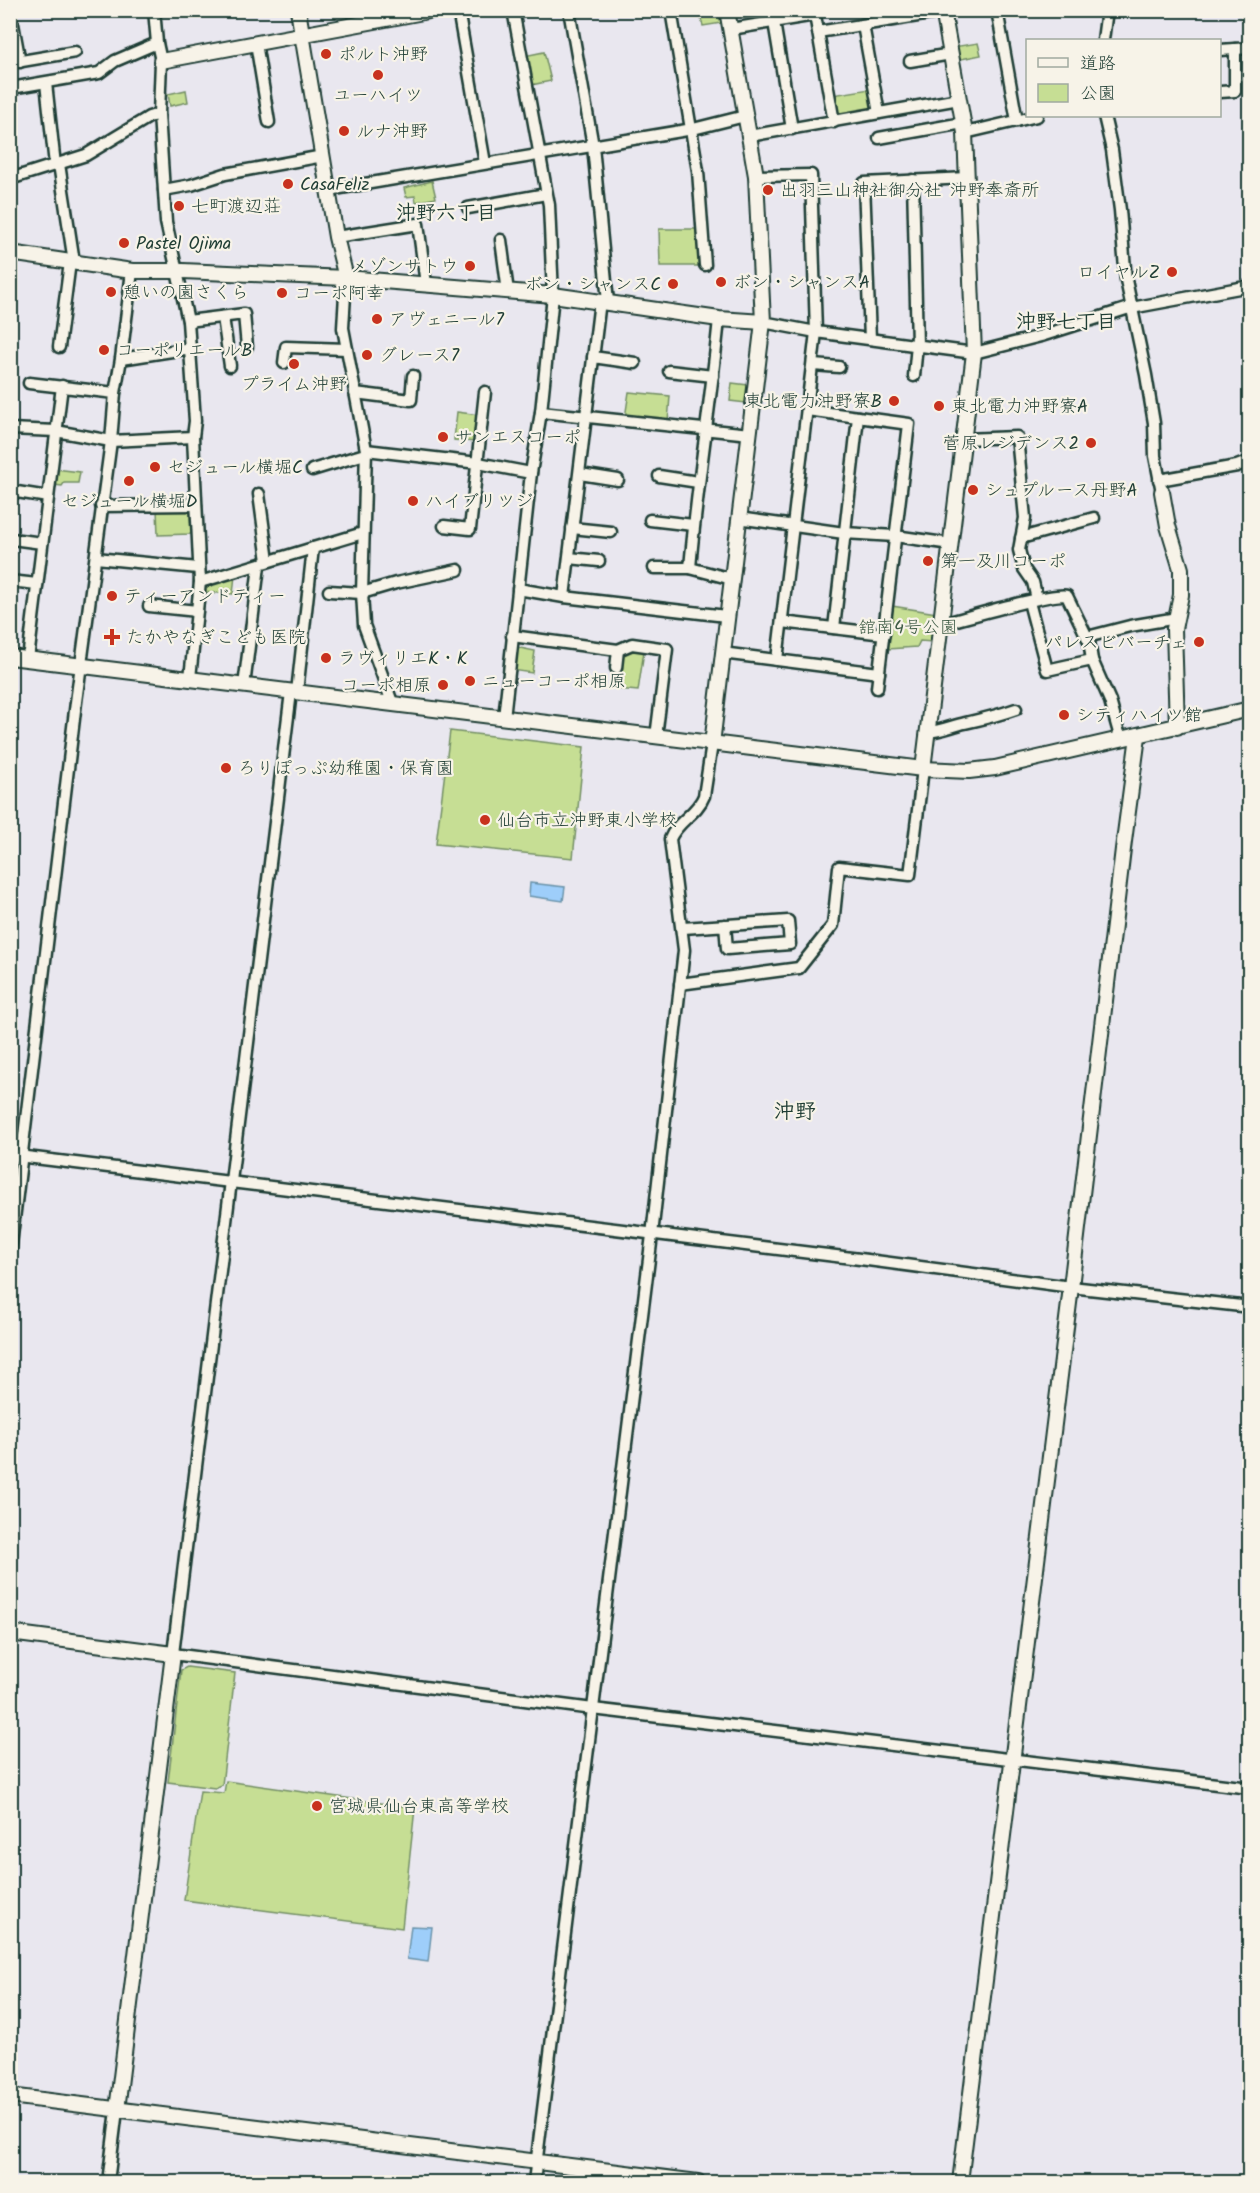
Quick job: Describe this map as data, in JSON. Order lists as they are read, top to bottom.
{
  "districts": ["沖野六丁目", "沖野七丁目", "沖野"],
  "parks": ["舘南4号公園"],
  "places": {
    "other": [
      "ポルト沖野",
      "ユーハイツ",
      "ルナ沖野",
      "CasaFeliz",
      "出羽三山神社御分社 沖野奉斎所",
      "七町渡辺荘",
      "Pastel Ojima",
      "メゾンサトウ",
      "ロイヤルZ",
      "ボン・シャンスA",
      "ボン・シャンスC",
      "憩いの園さくら",
      "コーポ阿幸",
      "アヴェニール7",
      "コーポリエールB",
      "グレース7",
      "プライム沖野",
      "東北電力沖野寮B",
      "東北電力沖野寮A",
      "サンエスコーポ",
      "菅原レジデンス2",
      "セジュール横堀C",
      "セジュール横堀D",
      "シュプルース丹野A",
      "ハイブリツジ",
      "第一及川コーポ",
      "ティーアンドティー",
      "パレスビバーチェ",
      "ラヴィリエK・K",
      "ニューコーポ相原",
      "コーポ相原",
      "シティハイツ館",
      "ろりぽっぷ幼稚園・保育園",
      "仙台市立沖野東小学校",
      "宮城県仙台東高等学校"
    ],
    "health": ["たかやなぎこども医院"]
  },
  "legend": ["道路", "公園"]
}
